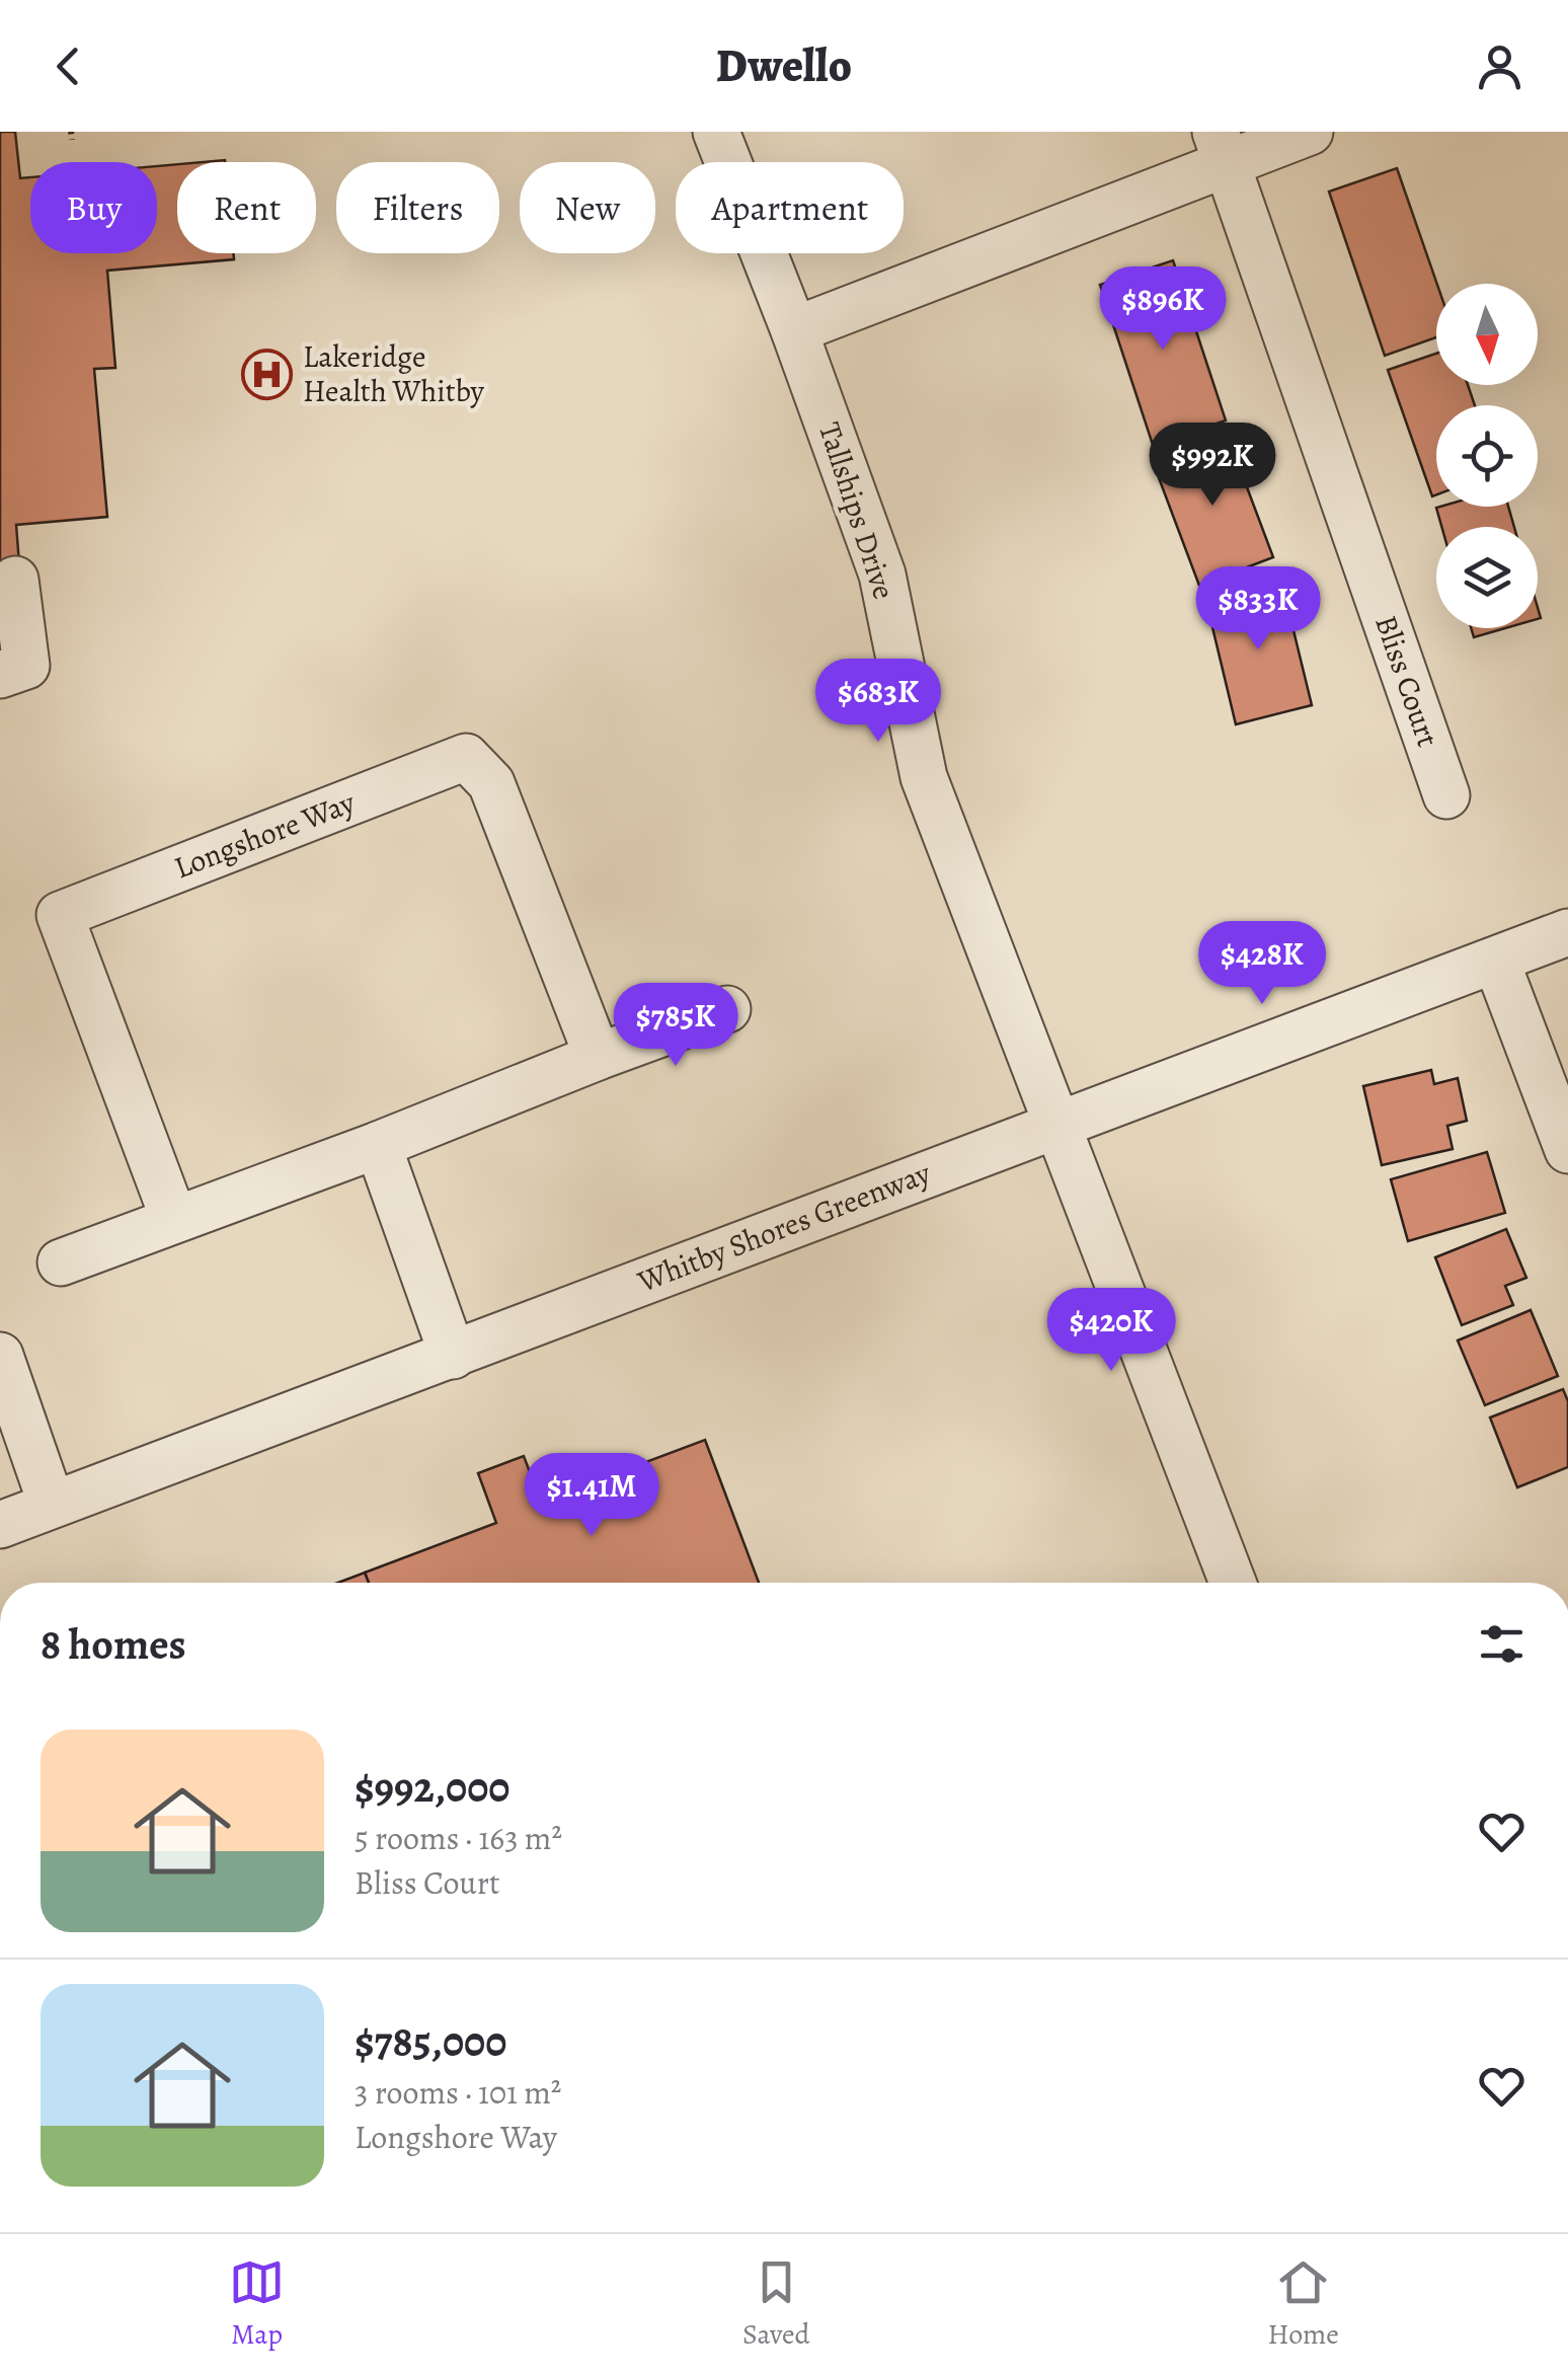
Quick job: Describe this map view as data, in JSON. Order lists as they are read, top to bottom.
{
  "streets": {
    "street": [
      "Tallships Drive",
      "Bliss Court",
      "Longshore Way",
      "Whitby Shores Greenway"
    ]
  },
  "crossings": [
    ["Tallships Drive", "Whitby Shores Greenway"]
  ],
  "places": {
    "hospital": ["Lakeridge Health Whitby"]
  },
  "north": "bottom",
  "page": {
    "header": "Dwello",
    "chip": [
      "Buy",
      "Rent",
      "Filters",
      "New",
      "Apartment"
    ],
    "price": [
      "$896K",
      "$992K",
      "$833K",
      "$683K",
      "$428K",
      "$785K",
      "$420K",
      "$1.41M"
    ],
    "heading": "8 homes",
    "list": [
      {
        "name": "$992,000",
        "note": "5 rooms · 163 m² · Bliss Court"
      },
      {
        "name": "$785,000",
        "note": "3 rooms · 101 m² · Longshore Way"
      }
    ],
    "tabs": ["Map", "Saved", "Home"]
  }
}
